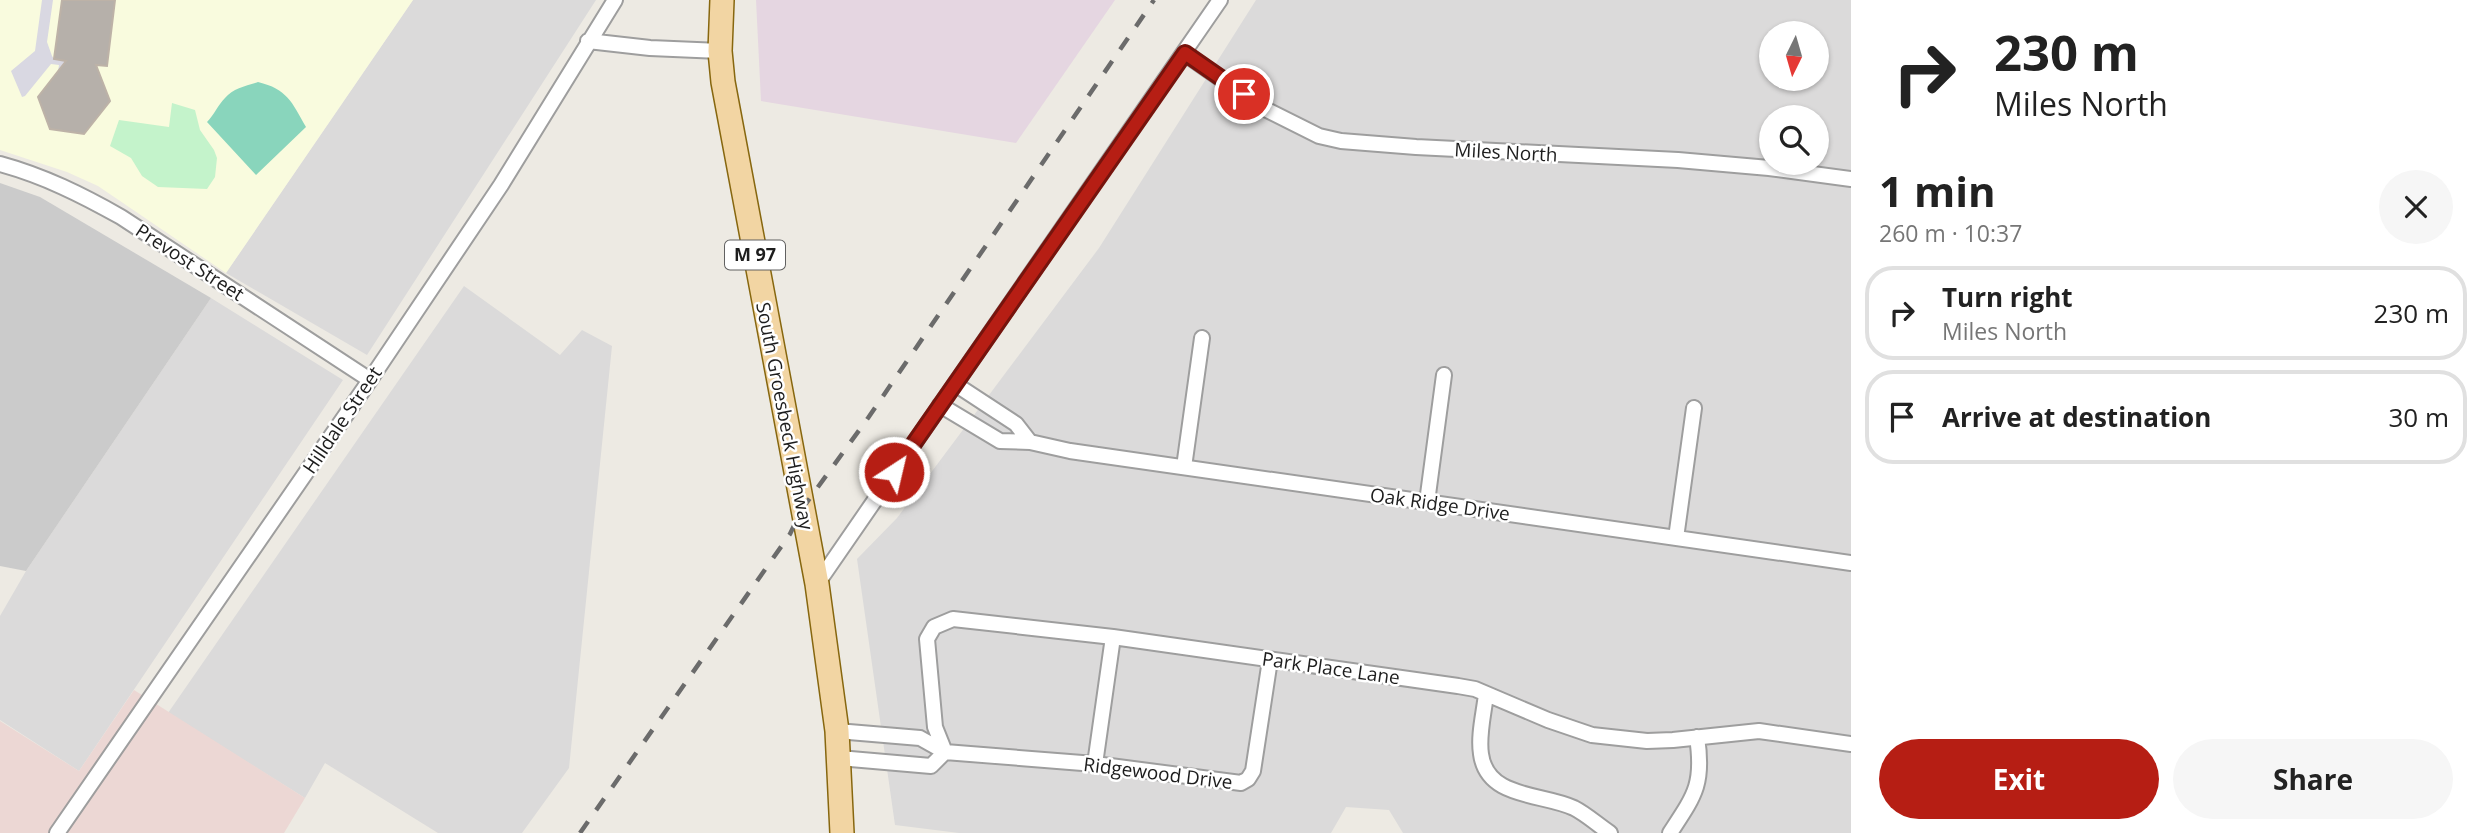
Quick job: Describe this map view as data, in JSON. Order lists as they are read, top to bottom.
{
  "streets": {
    "main road": ["M 97", "South Groesbeck Highway"],
    "street": [
      "Miles North",
      "Prevost Street",
      "Hilldale Street",
      "Oak Ridge Drive",
      "Park Place Lane",
      "Ridgewood Drive"
    ]
  },
  "crossings": [
    ["Prevost Street", "Hilldale Street"],
    ["South Groesbeck Highway", "Ridgewood Drive"],
    ["Park Place Lane", "Ridgewood Drive"]
  ],
  "north": "bottom",
  "page": {
    "turn": ["230 m", "Miles North"],
    "heading": ["1 min", "260 m · 10:37"],
    "list": [
      {
        "name": "Turn right",
        "note": "Miles North",
        "value": "230 m"
      },
      {
        "name": "Arrive at destination",
        "value": "30 m"
      }
    ],
    "buttons": ["Exit", "Share"]
  }
}
